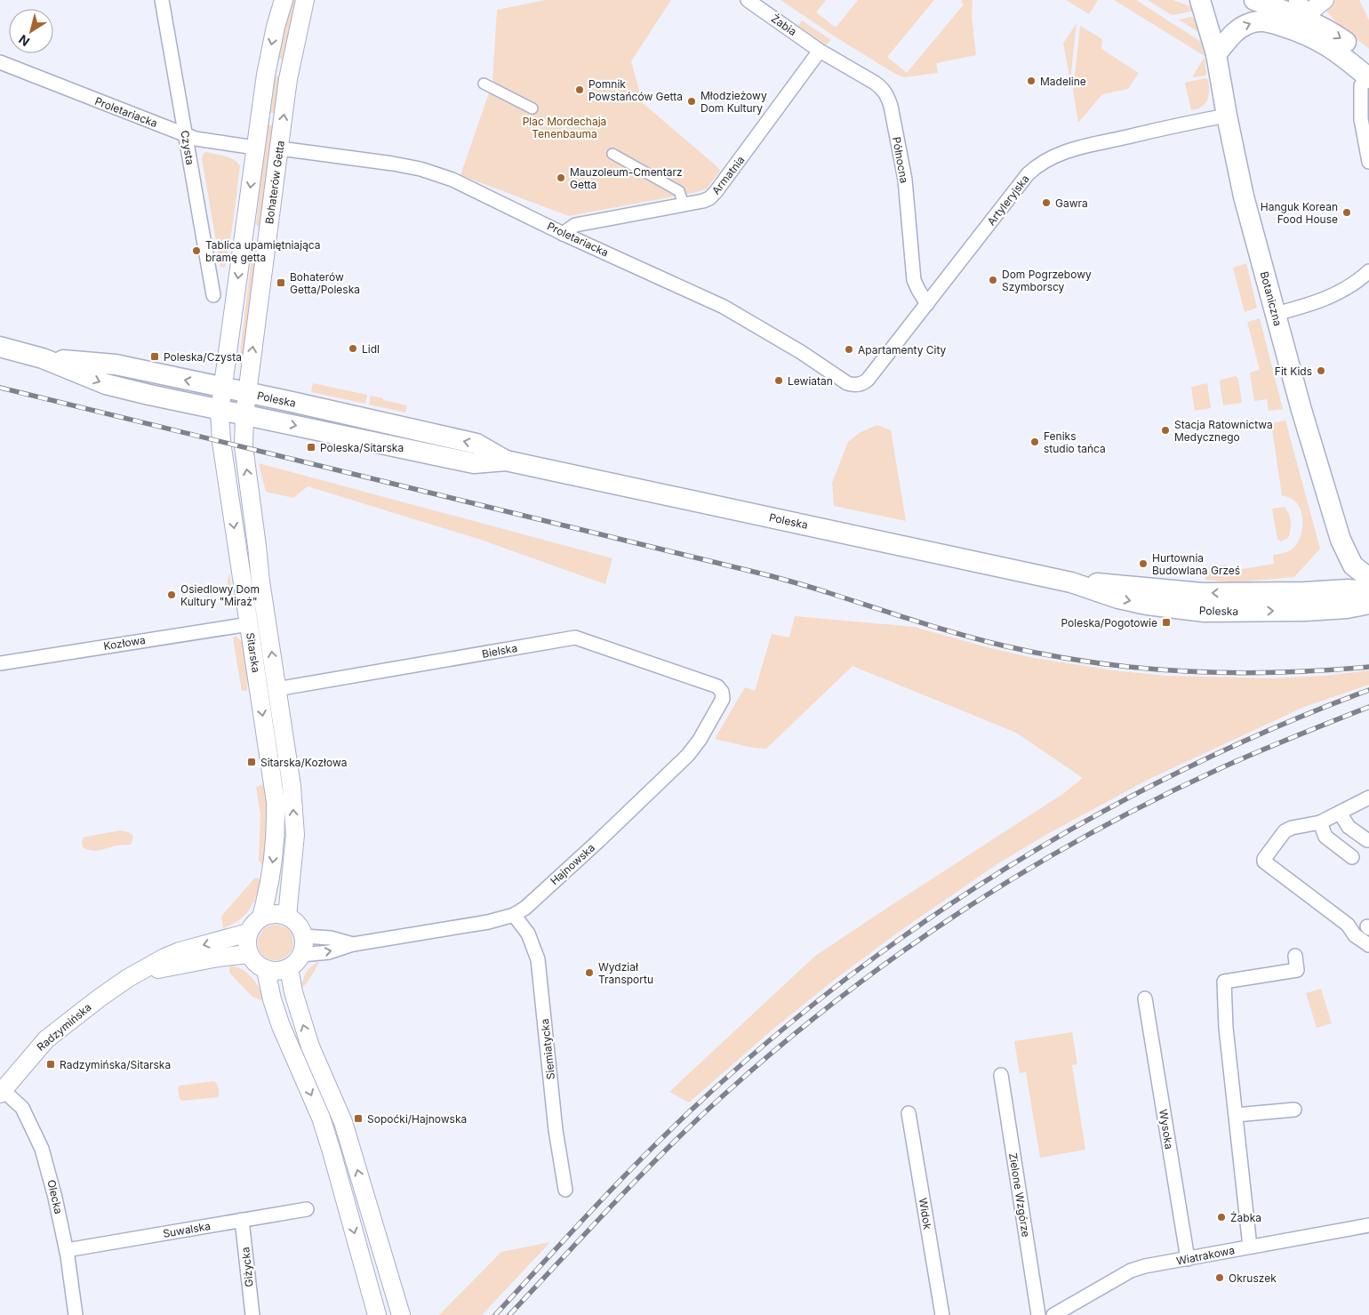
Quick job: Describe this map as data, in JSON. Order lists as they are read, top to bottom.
{
  "streets": {
    "main road": ["Botaniczna", "Poleska"],
    "street": [
      "Żabia",
      "Proletariacka",
      "Czysta",
      "Północna",
      "Armatnia",
      "Bohaterów Getta",
      "Artyleryjska",
      "Kozłowa",
      "Bielska",
      "Sitarska",
      "Hajnowska",
      "Radzymińska",
      "Siemiatycka",
      "Wysoka",
      "Zielone Wzgórze",
      "Olecka",
      "Widok",
      "Suwalska",
      "Wiatrakowa",
      "Giżycka"
    ]
  },
  "crossings": [
    ["Żabia", "Północna"],
    ["Żabia", "Armatnia"],
    ["Proletariacka", "Czysta"],
    ["Proletariacka", "Armatnia"],
    ["Proletariacka", "Bohaterów Getta"],
    ["Proletariacka", "Artyleryjska"],
    ["Północna", "Armatnia"],
    ["Północna", "Artyleryjska"],
    ["Bohaterów Getta", "Poleska"],
    ["Bohaterów Getta", "Sitarska"],
    ["Artyleryjska", "Botaniczna"],
    ["Botaniczna", "Poleska"],
    ["Poleska", "Sitarska"],
    ["Kozłowa", "Sitarska"],
    ["Bielska", "Sitarska"],
    ["Bielska", "Hajnowska"],
    ["Sitarska", "Hajnowska"],
    ["Sitarska", "Radzymińska"],
    ["Hajnowska", "Radzymińska"],
    ["Hajnowska", "Siemiatycka"],
    ["Radzymińska", "Olecka"],
    ["Wysoka", "Wiatrakowa"],
    ["Olecka", "Suwalska"],
    ["Suwalska", "Giżycka"]
  ],
  "parks": ["Plac Mordechaja Tenenbauma"],
  "places": {
    "other": [
      "Madeline",
      "Pomnik Powstańców Getta",
      "Młodzieżowy Dom Kultury",
      "Mauzoleum-Cmentarz Getta",
      "Gawra",
      "Hanguk Korean Food House",
      "Tablica upamiętniająca bramę getta",
      "Dom Pogrzebowy Szymborscy",
      "Lidl",
      "Apartamenty City",
      "Fit Kids",
      "Lewiatan",
      "Stacja Ratownictwa Medycznego",
      "Feniks studio tańca",
      "Hurtownia Budowlana Grześ",
      "Osiedlowy Dom Kultury \"Miraż\"",
      "Wydział Transportu",
      "Żabka",
      "Okruszek"
    ],
    "transit": [
      "Bohaterów Getta/Poleska",
      "Poleska/Czysta",
      "Poleska/Sitarska",
      "Poleska/Pogotowie",
      "Sitarska/Kozłowa",
      "Radzymińska/Sitarska",
      "Sopoćki/Hajnowska"
    ]
  },
  "north": "bottom left"
}
